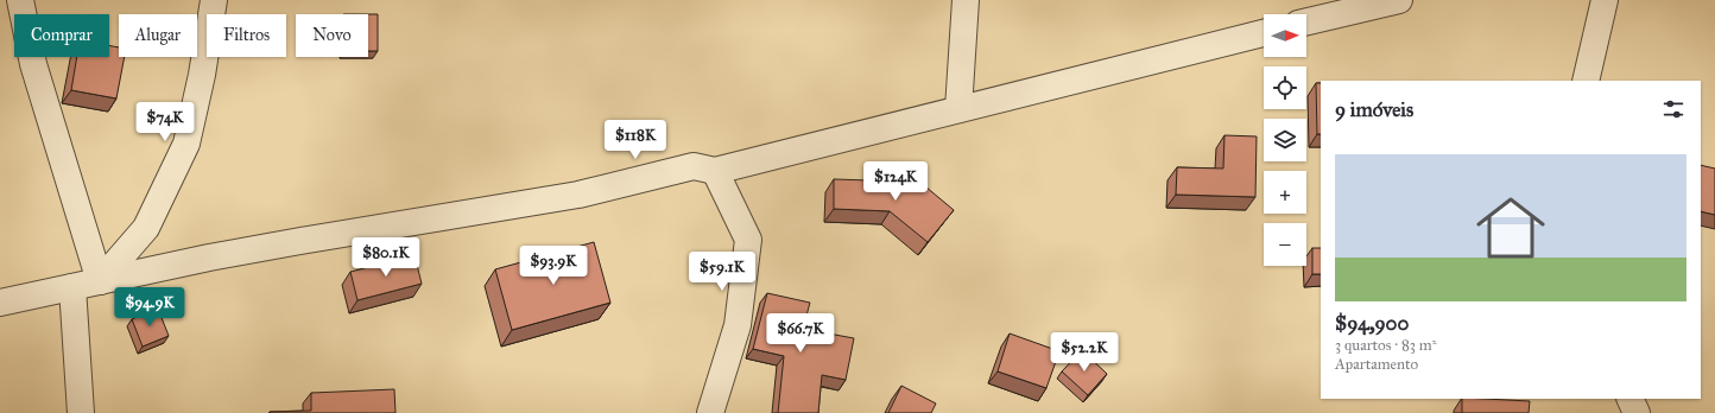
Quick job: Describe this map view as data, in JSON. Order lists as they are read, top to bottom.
{
  "north": "right",
  "page": {
    "map_buttons": ["+", "−"],
    "chip": [
      "Comprar",
      "Alugar",
      "Filtros",
      "Novo"
    ],
    "heading": "9 imóveis",
    "price": [
      "$74K",
      "$118K",
      "$124K",
      "$80.1K",
      "$93.9K",
      "$59.1K",
      "$94.9K",
      "$66.7K",
      "$52.2K"
    ],
    "list": [
      {
        "name": "$94,900",
        "note": "3 quartos · 83 m² · Apartamento"
      }
    ]
  }
}
